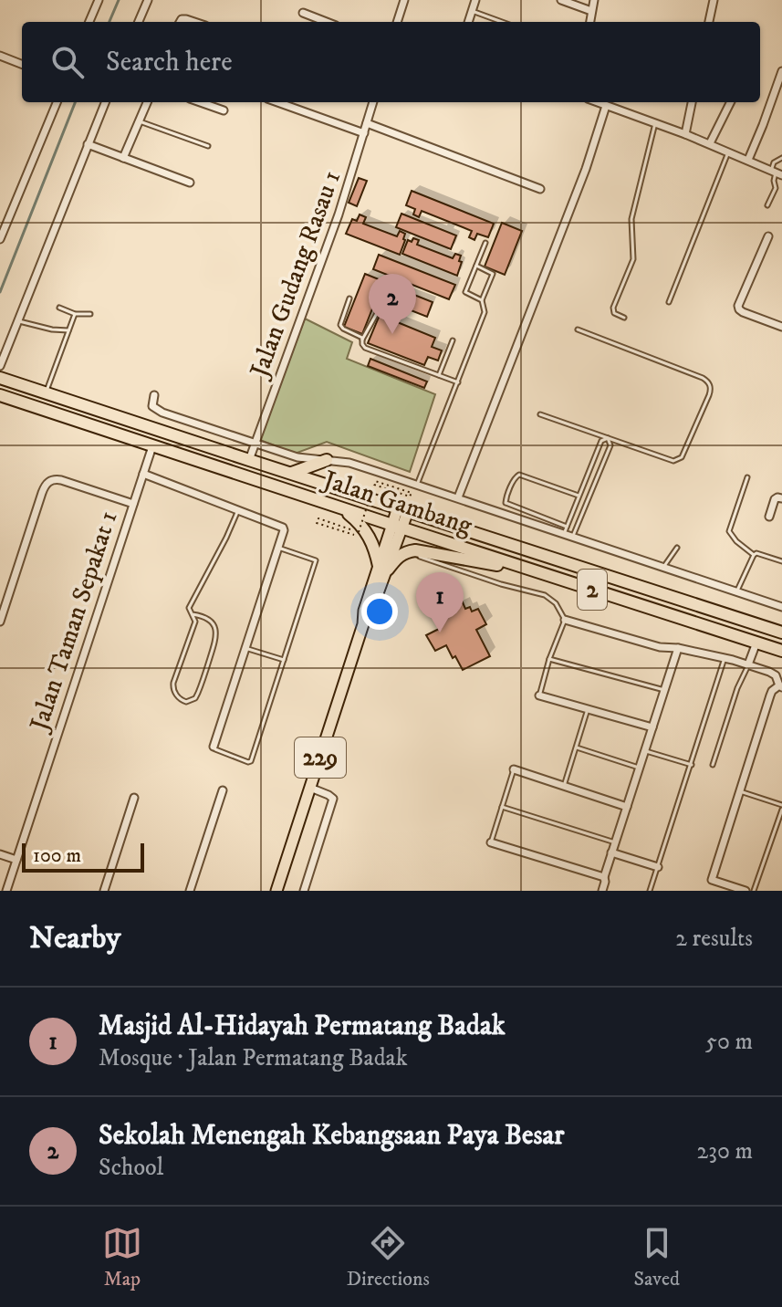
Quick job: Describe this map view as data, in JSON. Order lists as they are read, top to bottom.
{
  "streets": {
    "highway": ["Jalan Gambang", "2"],
    "main road": ["229"],
    "street": ["Jalan Gudang Rasau 1", "Jalan Taman Sepakat 1"]
  },
  "crossings": [
    ["Jalan Gudang Rasau 1", "Jalan Gambang"],
    ["Jalan Gambang", "Jalan Taman Sepakat 1"],
    ["Jalan Gambang", "229"]
  ],
  "scale_bar": "100 m",
  "page": {
    "search": "Search here",
    "pins": ["2", "1"],
    "scale": "100 m",
    "heading": ["Nearby", "2 results"],
    "list": [
      {
        "mark": "1",
        "name": "Masjid Al-Hidayah Permatang Badak",
        "note": "Mosque · Jalan Permatang Badak",
        "value": "50 m"
      },
      {
        "mark": "2",
        "name": "Sekolah Menengah Kebangsaan Paya Besar",
        "note": "School",
        "value": "230 m"
      }
    ],
    "nav": ["Map", "Directions", "Saved"]
  }
}
